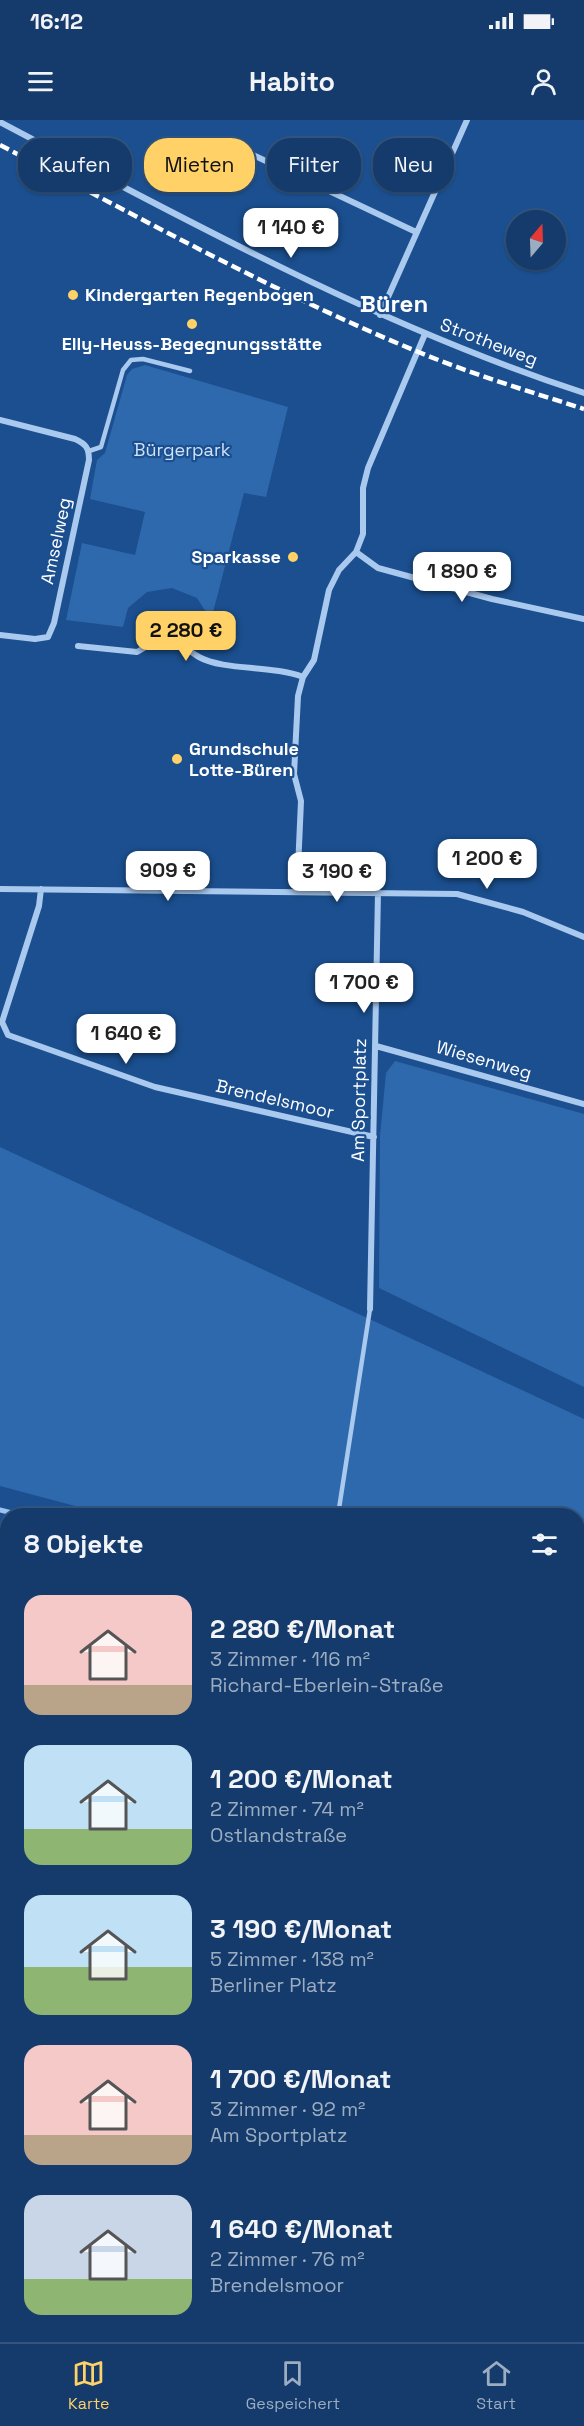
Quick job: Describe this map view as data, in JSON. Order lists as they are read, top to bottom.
{
  "streets": {
    "street": [
      "Strotheweg",
      "Amselweg",
      "Wiesenweg",
      "Brendelsmoor",
      "Am Sportplatz"
    ]
  },
  "crossings": [
    ["Wiesenweg", "Am Sportplatz"],
    ["Brendelsmoor", "Am Sportplatz"]
  ],
  "districts": ["Büren"],
  "parks": ["Bürgerpark"],
  "places": [
    "Kindergarten Regenbogen",
    "Elly-Heuss-Begegnungsstätte",
    "Sparkasse",
    "Grundschule Lotte-Büren"
  ],
  "north": "top",
  "page": {
    "status": "16:12",
    "header": "Habito",
    "chip": [
      "Kaufen",
      "Mieten",
      "Filter",
      "Neu"
    ],
    "price": [
      "1 140 €",
      "1 890 €",
      "2 280 €",
      "1 200 €",
      "909 €",
      "3 190 €",
      "1 700 €",
      "1 640 €"
    ],
    "heading": "8 Objekte",
    "list": [
      {
        "name": "2 280 €/Monat",
        "note": "3 Zimmer · 116 m² · Richard-Eberlein-Straße"
      },
      {
        "name": "1 200 €/Monat",
        "note": "2 Zimmer · 74 m² · Ostlandstraße"
      },
      {
        "name": "3 190 €/Monat",
        "note": "5 Zimmer · 138 m² · Berliner Platz"
      },
      {
        "name": "1 700 €/Monat",
        "note": "3 Zimmer · 92 m² · Am Sportplatz"
      },
      {
        "name": "1 640 €/Monat",
        "note": "2 Zimmer · 76 m² · Brendelsmoor"
      }
    ],
    "tabs": ["Karte", "Gespeichert", "Start"]
  }
}
